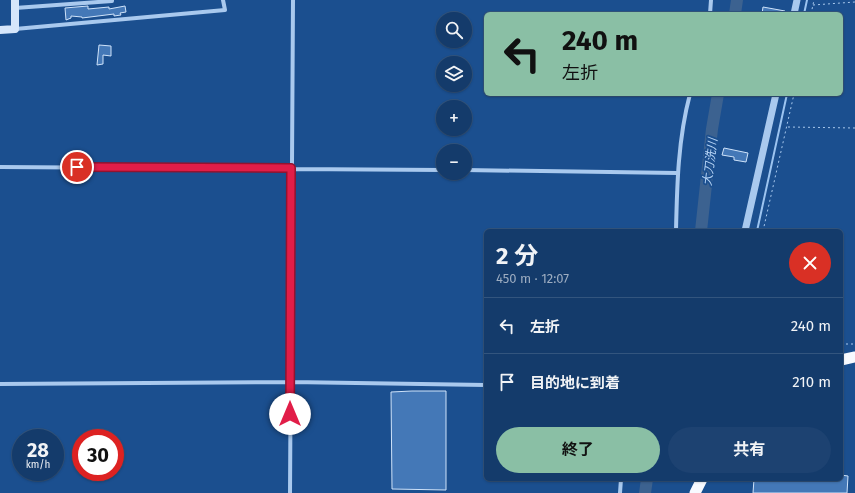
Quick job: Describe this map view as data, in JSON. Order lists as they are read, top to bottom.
{
  "water": ["大刀洗川"],
  "page": {
    "map_buttons": ["+", "−"],
    "turn": ["240 m", "左折"],
    "heading": ["2 分", "450 m · 12:07"],
    "list": [
      {
        "name": "左折",
        "value": "240 m"
      },
      {
        "name": "目的地に到着",
        "value": "210 m"
      }
    ],
    "buttons": ["終了", "共有"],
    "speed": "28 km/h",
    "limit": "30"
  }
}
